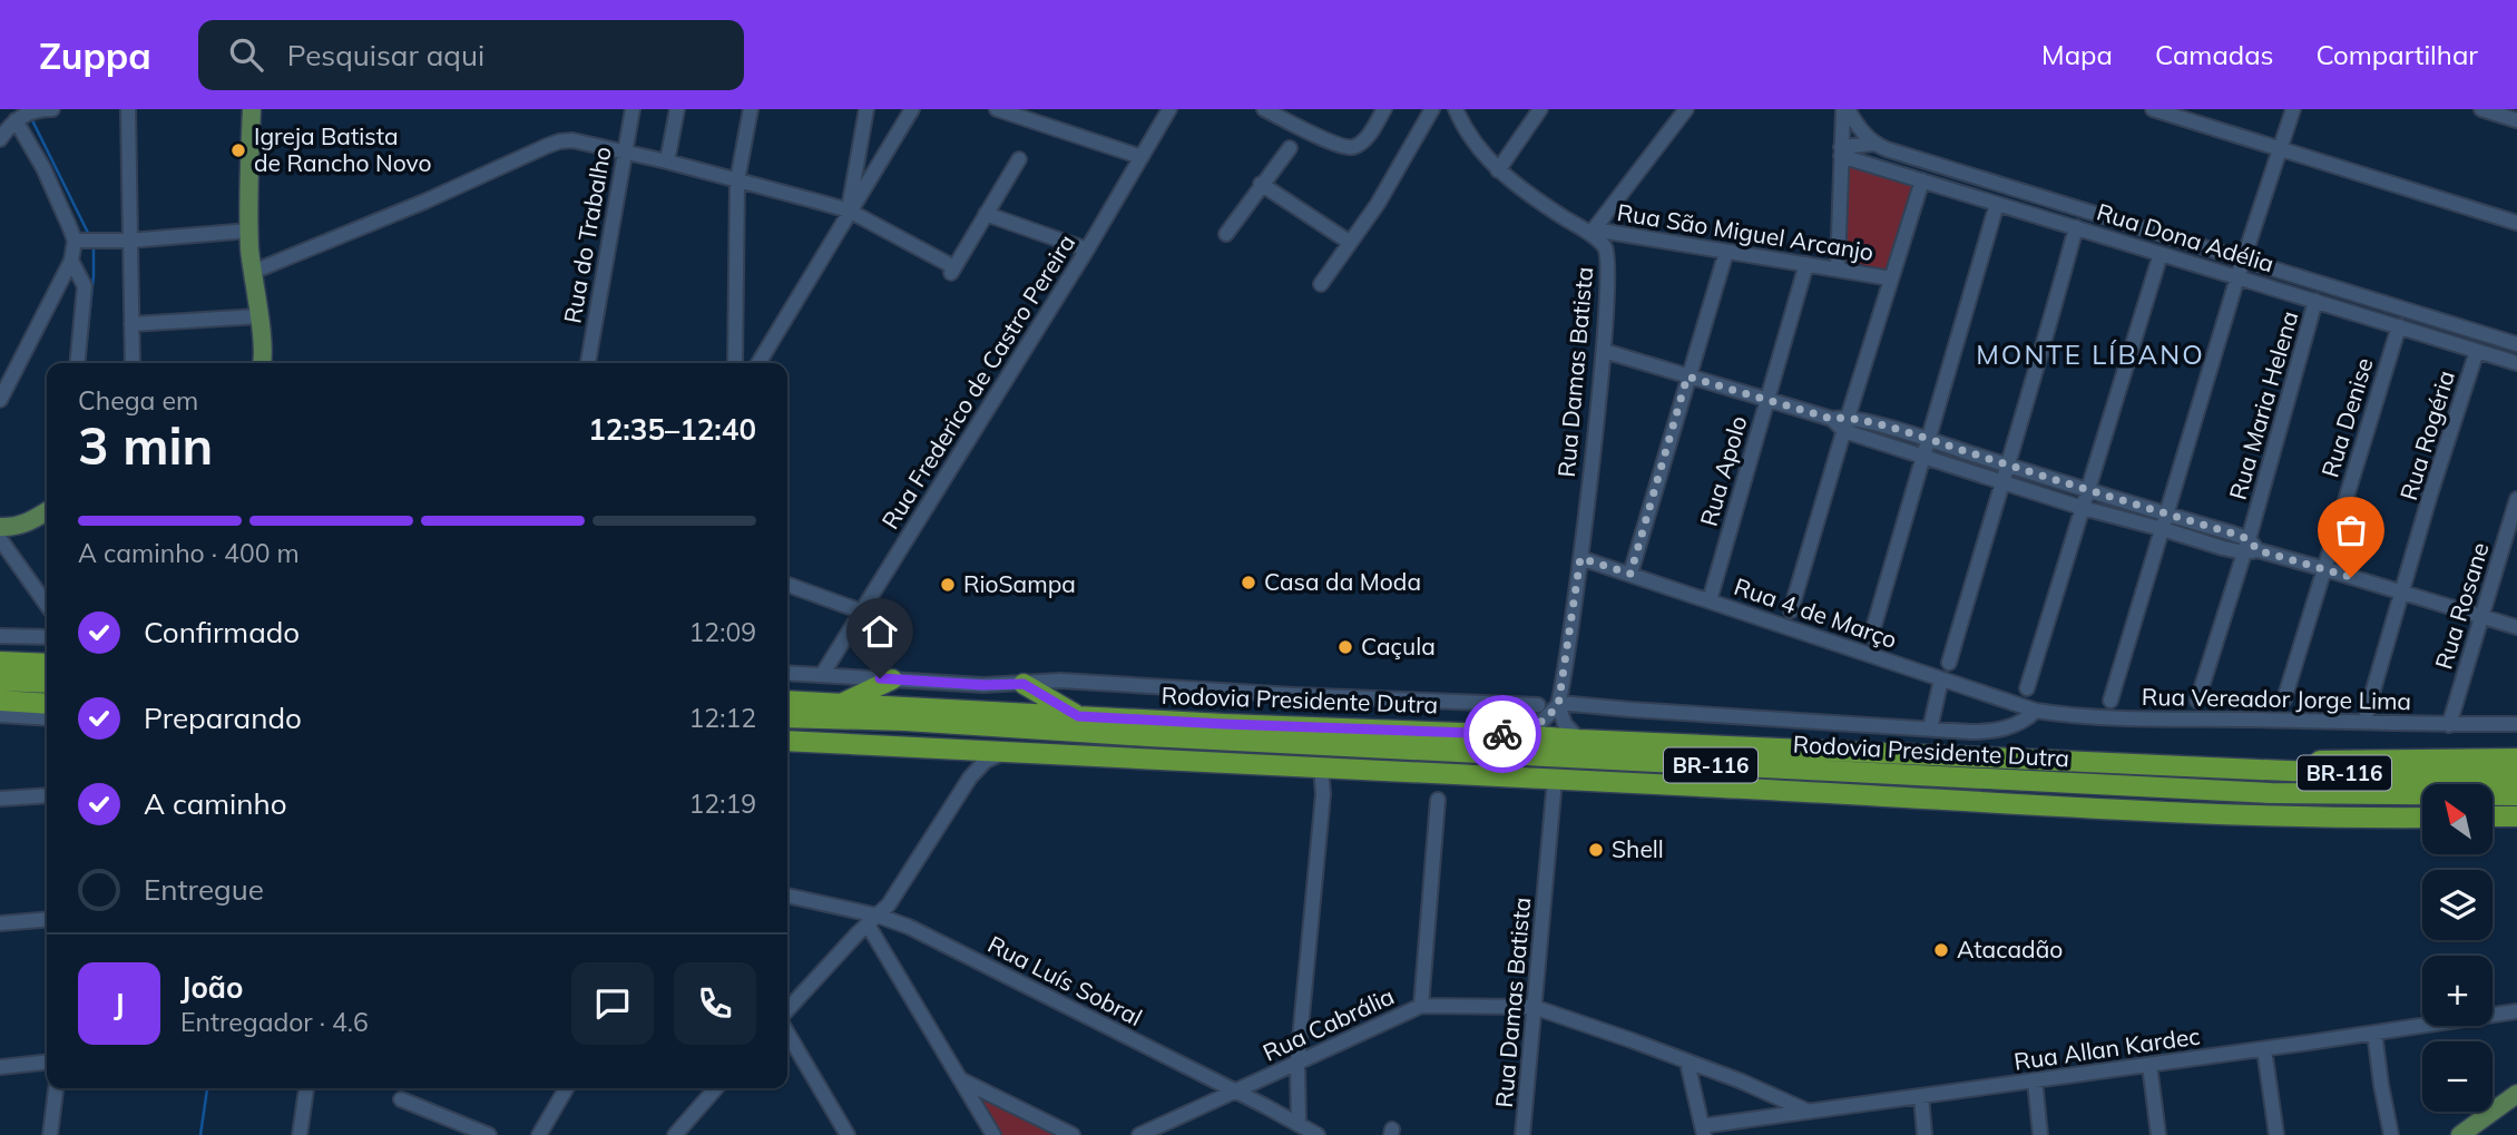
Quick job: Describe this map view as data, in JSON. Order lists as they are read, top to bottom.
{
  "streets": {
    "highway": ["Rodovia Presidente Dutra", "BR-116"],
    "street": [
      "Rua São Miguel Arcanjo",
      "Rua do Trabalho",
      "Rua Dona Adélia",
      "Rua Damas Batista",
      "Rua Frederico de Castro Pereira",
      "Rua Maria Helena",
      "Rua Denise",
      "Rua Rogéria",
      "Rua Apolo",
      "Rua Rosane",
      "Rua 4 de Março",
      "Rua Vereador Jorge Lima",
      "Rua Luís Sobral",
      "Rua Cabrália",
      "Rua Allan Kardec"
    ]
  },
  "crossings": [
    ["Rua São Miguel Arcanjo", "Rua Damas Batista"],
    ["Rua São Miguel Arcanjo", "Rua Apolo"],
    ["Rua Dona Adélia", "Rua Maria Helena"],
    ["Rua Dona Adélia", "Rua Denise"],
    ["Rua Dona Adélia", "Rua Rogéria"],
    ["Rua Damas Batista", "Rua 4 de Março"],
    ["Rua Damas Batista", "BR-116"],
    ["Rua Damas Batista", "Rua Cabrália"],
    ["Rua Apolo", "Rua 4 de Março"],
    ["Rua Rosane", "Rua Vereador Jorge Lima"],
    ["Rua 4 de Março", "Rua Vereador Jorge Lima"],
    ["Rodovia Presidente Dutra", "BR-116"],
    ["Rua Luís Sobral", "Rua Cabrália"],
    ["Rua Cabrália", "Rua Allan Kardec"]
  ],
  "districts": ["MONTE LÍBANO"],
  "places": [
    "Igreja Batista de Rancho Novo",
    "Casa da Moda",
    "RioSampa",
    "Caçula",
    "Shell",
    "Atacadão"
  ],
  "north": "top left",
  "page": {
    "header": "Zuppa",
    "search": "Pesquisar aqui",
    "nav": ["Mapa", "Camadas", "Compartilhar"],
    "heading": ["3 min", "Chega em", "12:35–12:40"],
    "panel": ["João", "Entregador · 4.6"],
    "bar": "A caminho · 400 m",
    "list": [
      ["Confirmado", "12:09"],
      ["Preparando", "12:12"],
      ["A caminho", "12:19"],
      "Entregue"
    ],
    "map_buttons": ["+", "−"],
    "round": "J"
  }
}
